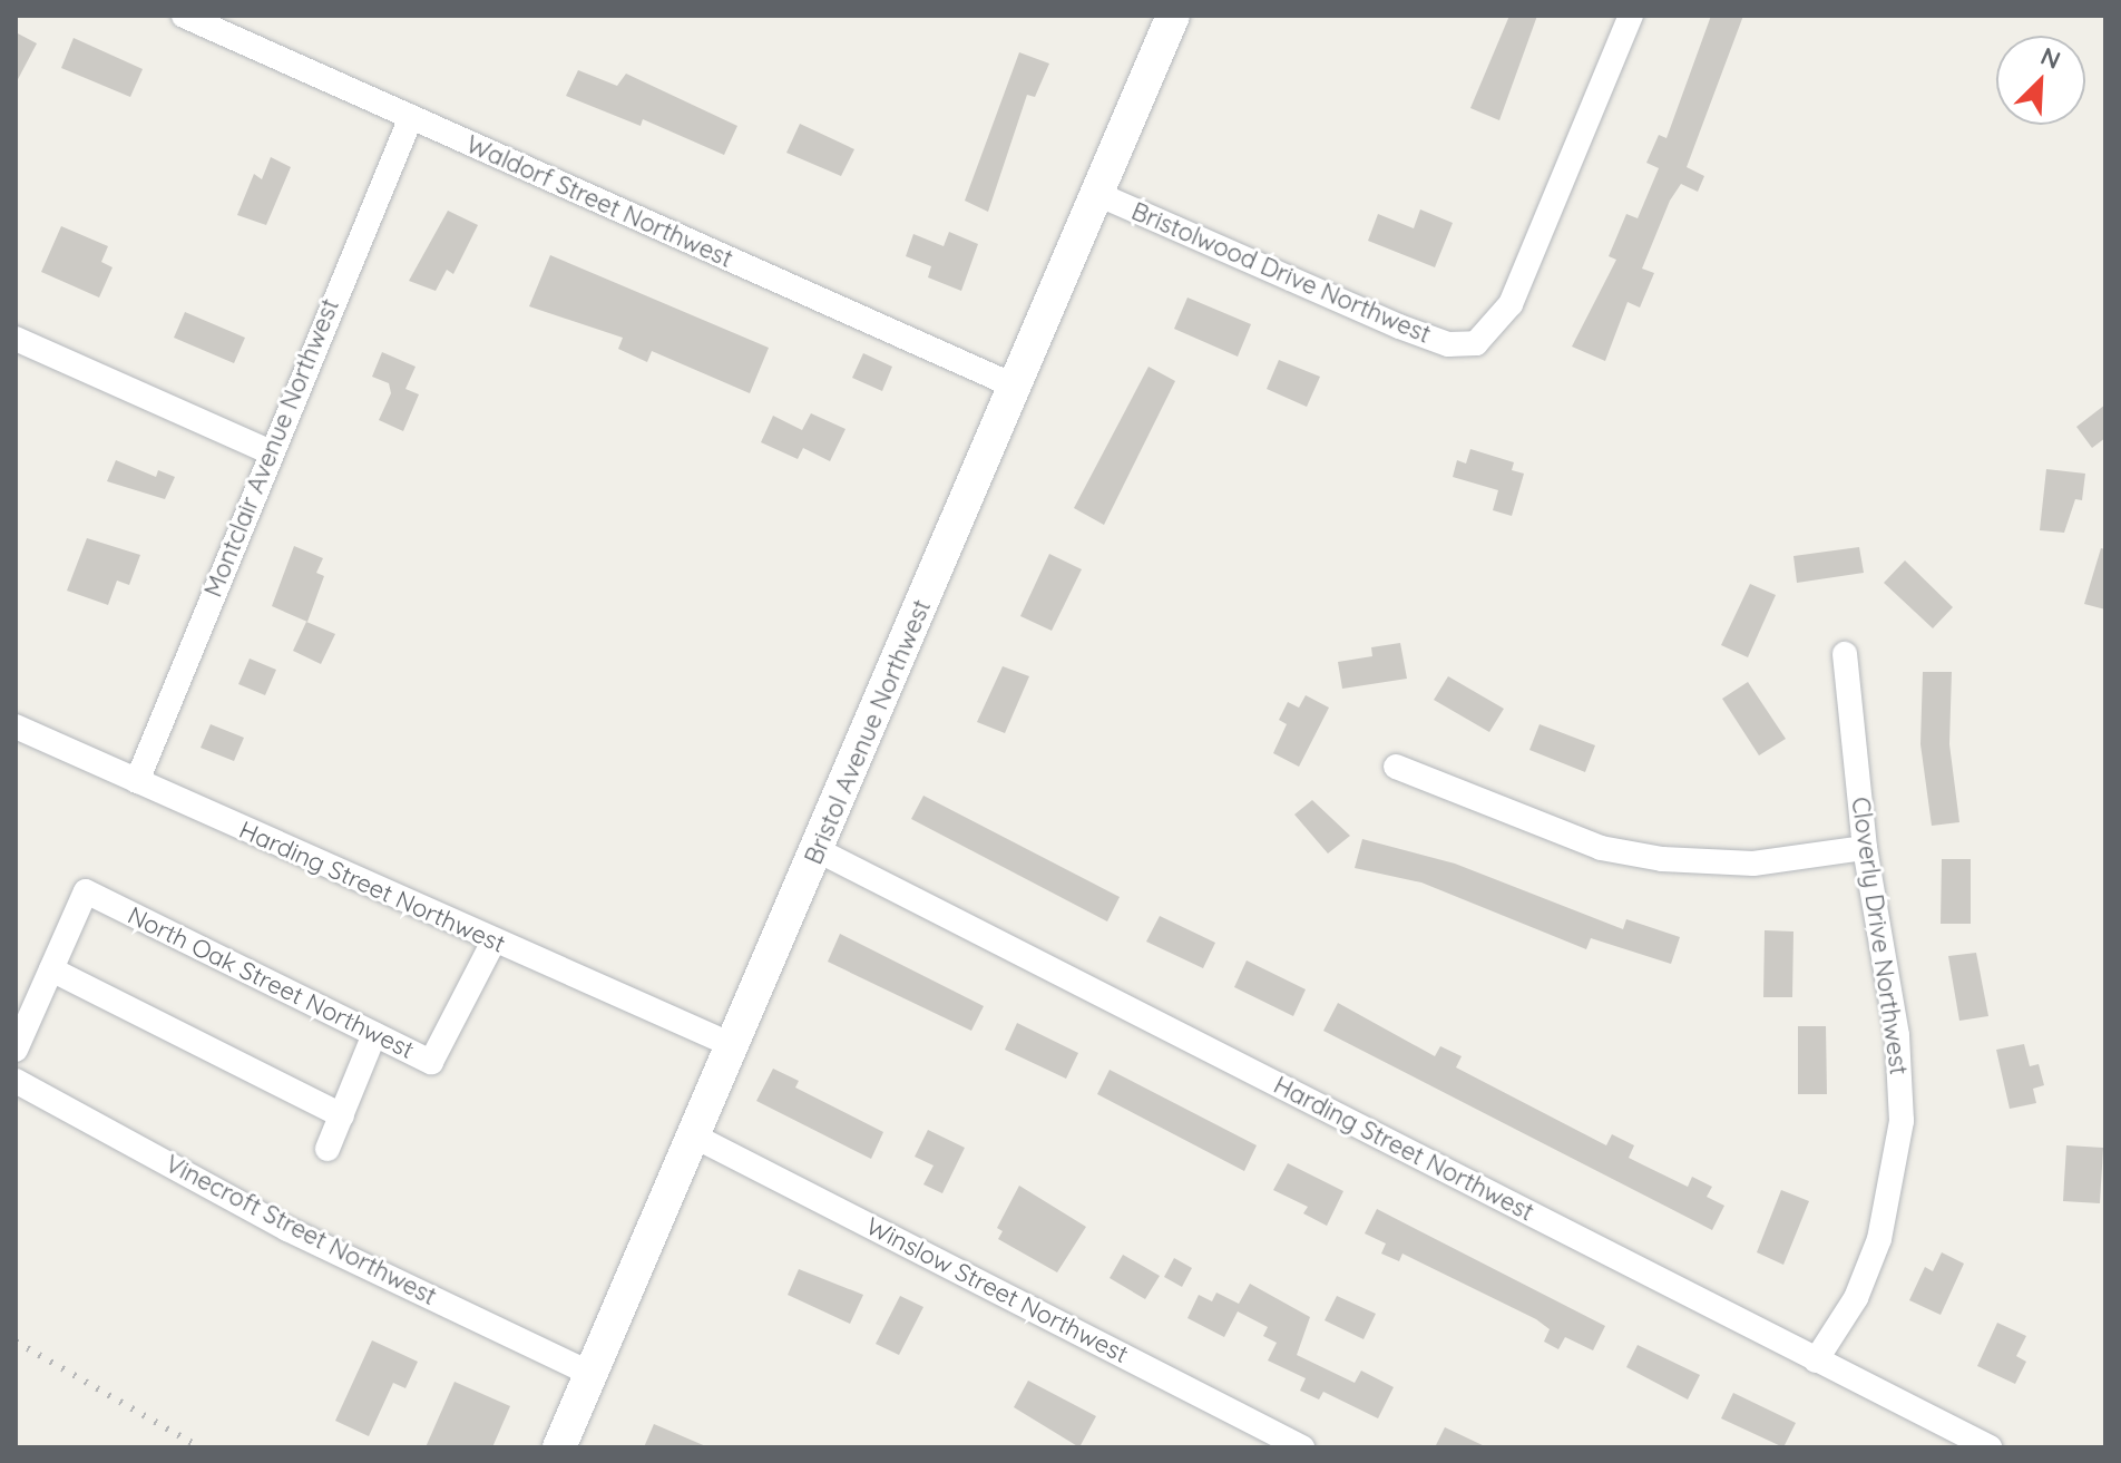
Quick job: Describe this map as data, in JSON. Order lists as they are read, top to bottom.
{
  "streets": {
    "street": [
      "Waldorf Street Northwest",
      "Bristolwood Drive Northwest",
      "Montclair Avenue Northwest",
      "Bristol Avenue Northwest",
      "Harding Street Northwest",
      "Cloverly Drive Northwest",
      "North Oak Street Northwest",
      "Vinecroft Street Northwest",
      "Winslow Street Northwest"
    ]
  },
  "crossings": [
    ["Waldorf Street Northwest", "Montclair Avenue Northwest"],
    ["Waldorf Street Northwest", "Bristol Avenue Northwest"],
    ["Bristolwood Drive Northwest", "Bristol Avenue Northwest"],
    ["Montclair Avenue Northwest", "Harding Street Northwest"],
    ["Bristol Avenue Northwest", "Harding Street Northwest"],
    ["Bristol Avenue Northwest", "Vinecroft Street Northwest"],
    ["Bristol Avenue Northwest", "Winslow Street Northwest"],
    ["Harding Street Northwest", "Cloverly Drive Northwest"],
    ["Harding Street Northwest", "North Oak Street Northwest"]
  ],
  "north": "top right"
}
